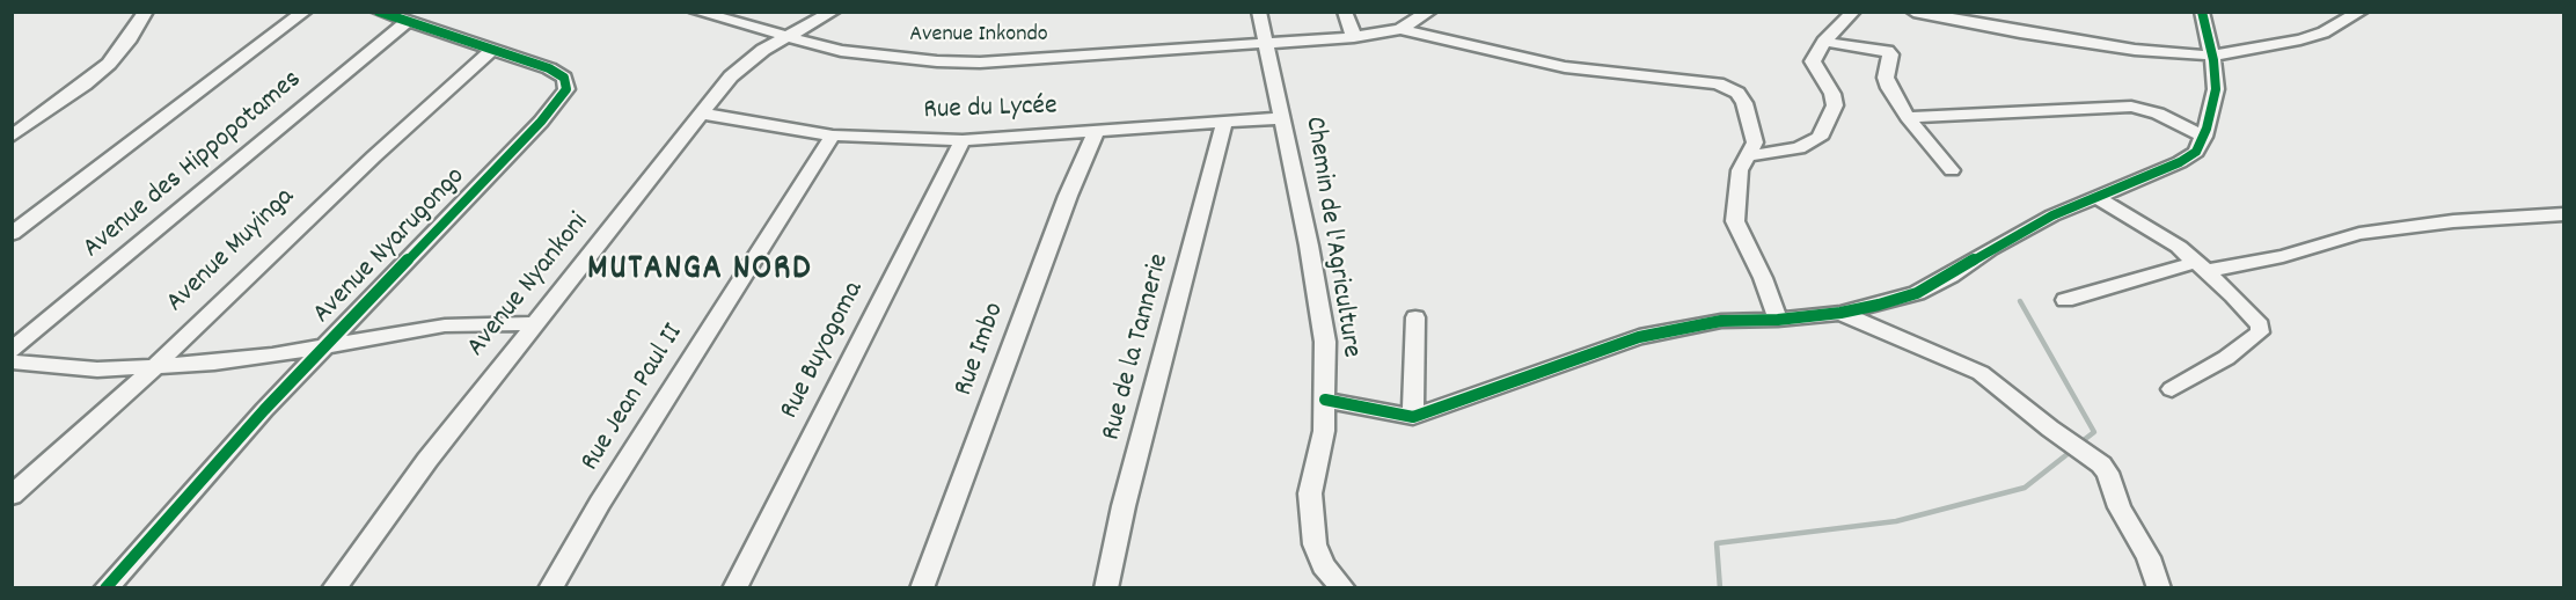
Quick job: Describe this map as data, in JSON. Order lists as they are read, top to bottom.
{
  "streets": {
    "street": [
      "Avenue Inkondo",
      "Rue du Lycée",
      "Avenue des Hippopotames",
      "Chemin de l'Agriculture",
      "Avenue Nyarugongo",
      "Avenue Muyinga",
      "Avenue Nyankoni",
      "Rue de la Tannerie",
      "Rue Imbo",
      "Rue Buyogoma",
      "Rue Jean Paul II"
    ]
  },
  "crossings": [
    ["Avenue Inkondo", "Chemin de l'Agriculture"],
    ["Avenue Inkondo", "Avenue Nyankoni"],
    ["Rue du Lycée", "Chemin de l'Agriculture"],
    ["Rue du Lycée", "Avenue Nyankoni"],
    ["Rue du Lycée", "Rue de la Tannerie"],
    ["Rue du Lycée", "Rue Imbo"],
    ["Rue du Lycée", "Rue Buyogoma"],
    ["Rue du Lycée", "Rue Jean Paul II"],
    ["Avenue des Hippopotames", "Avenue Nyarugongo"],
    ["Avenue Nyarugongo", "Avenue Muyinga"]
  ],
  "districts": ["MUTANGA NORD"]
}
